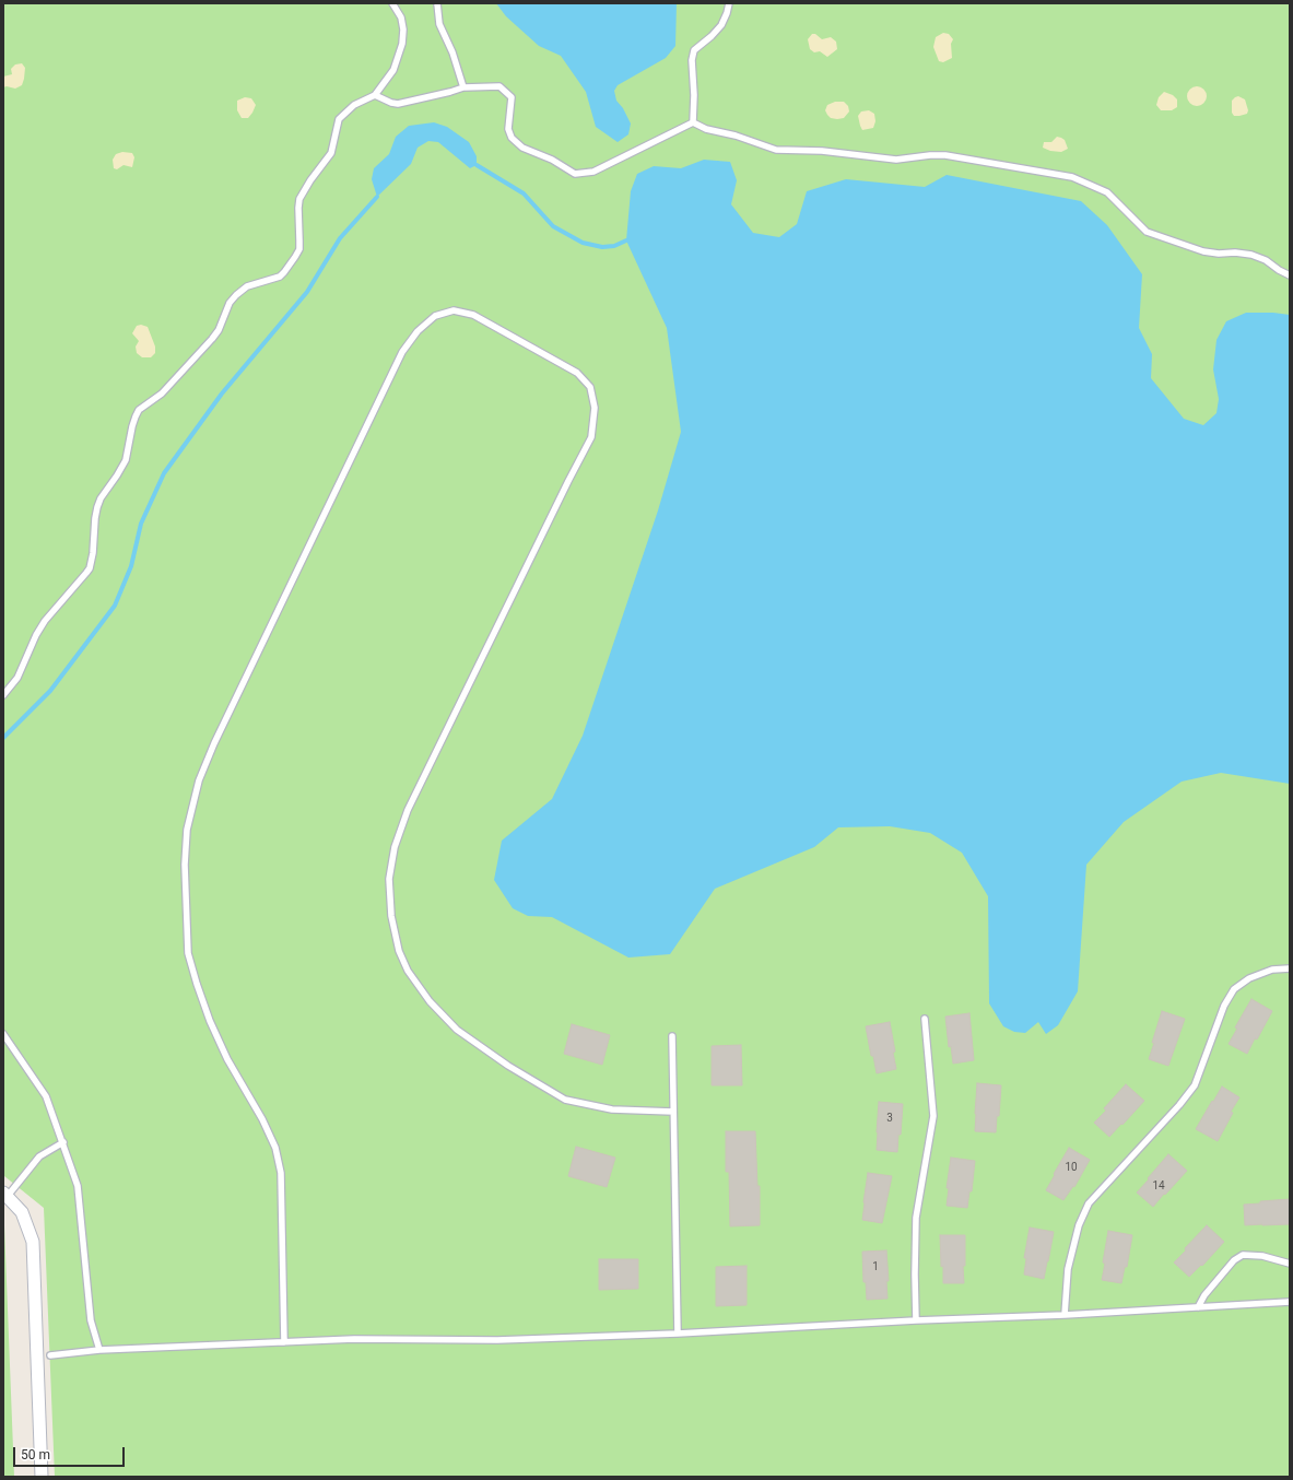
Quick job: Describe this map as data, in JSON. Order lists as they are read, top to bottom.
{
  "house_numbers": [
    "3",
    "10",
    "14",
    "1"
  ],
  "scale_bar": "50 m"
}
